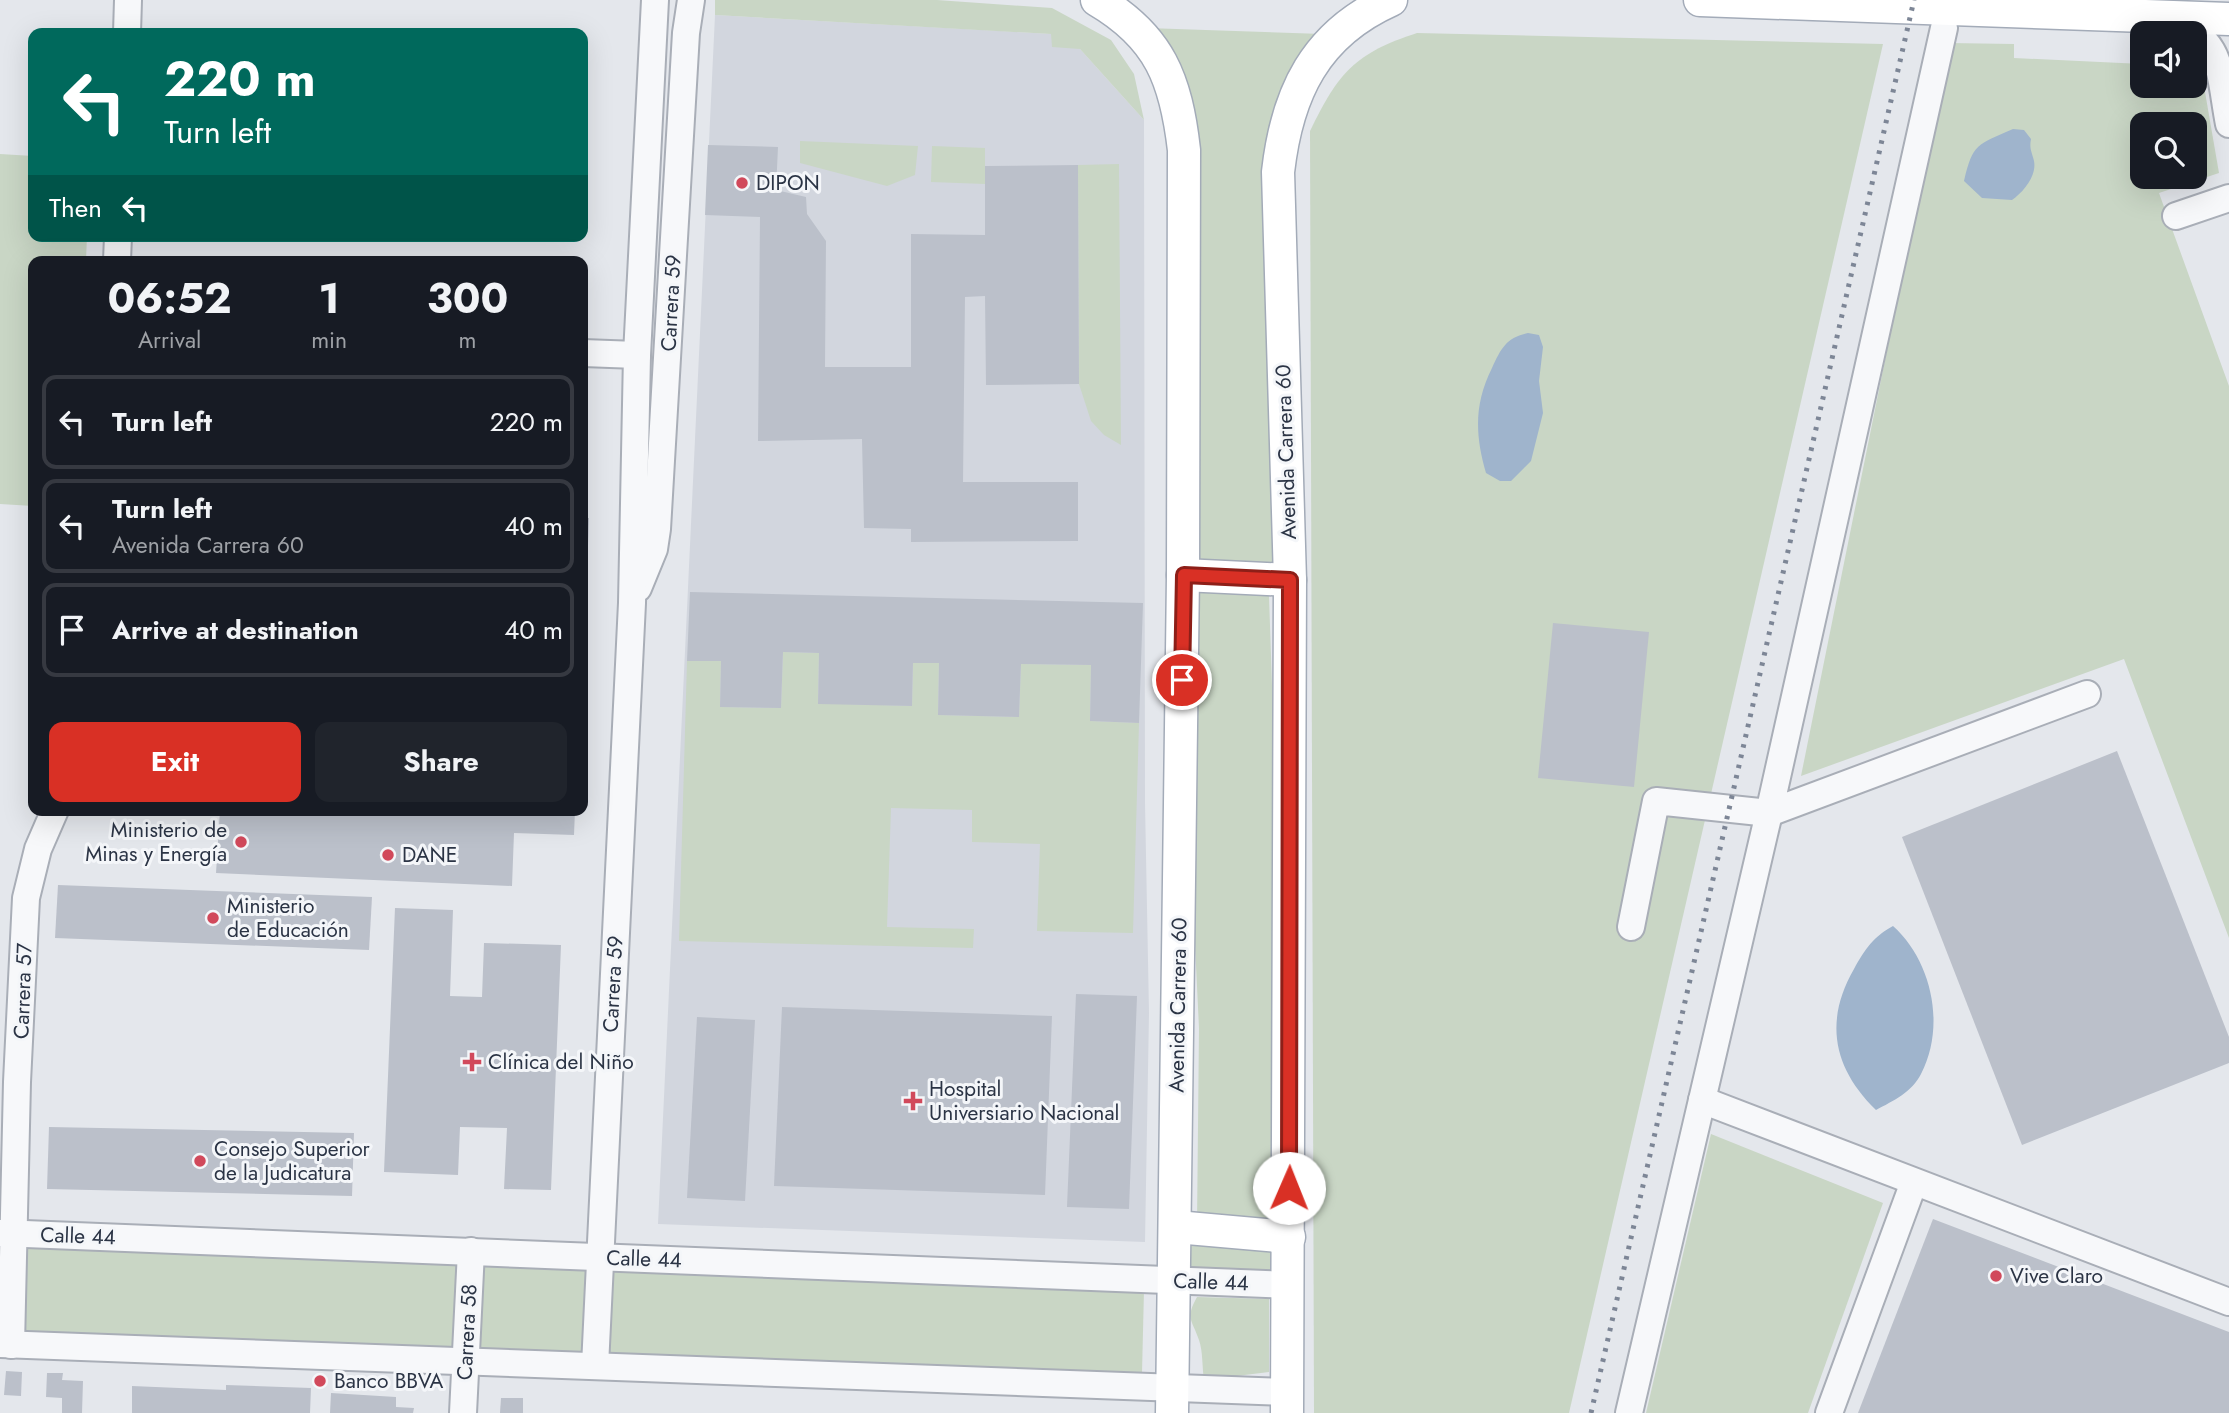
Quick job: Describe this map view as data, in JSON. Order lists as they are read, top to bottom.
{
  "streets": {
    "main road": ["Avenida Carrera 60"],
    "street": [
      "Carrera 59",
      "Carrera 57",
      "Calle 44",
      "Carrera 58"
    ]
  },
  "crossings": [
    ["Carrera 59", "Calle 44"],
    ["Avenida Carrera 60", "Calle 44"],
    ["Carrera 57", "Calle 44"],
    ["Calle 44", "Carrera 58"]
  ],
  "places": {
    "other": [
      "DIPON",
      "Ministerio de Minas y Energía",
      "DANE",
      "Ministerio de Educación",
      "Consejo Superior de la Judicatura",
      "Vive Claro",
      "Banco BBVA"
    ],
    "health": ["Clínica del Niño", "Hospital Universiario Nacional"]
  },
  "page": {
    "turn": ["220 m", "Turn left"],
    "then": "Then",
    "eta": [
      "06:52",
      "Arrival",
      "1",
      "min",
      "300",
      "m"
    ],
    "list": [
      {
        "name": "Turn left",
        "value": "220 m"
      },
      {
        "name": "Turn left",
        "note": "Avenida Carrera 60",
        "value": "40 m"
      },
      {
        "name": "Arrive at destination",
        "value": "40 m"
      }
    ],
    "buttons": ["Exit", "Share"]
  }
}
